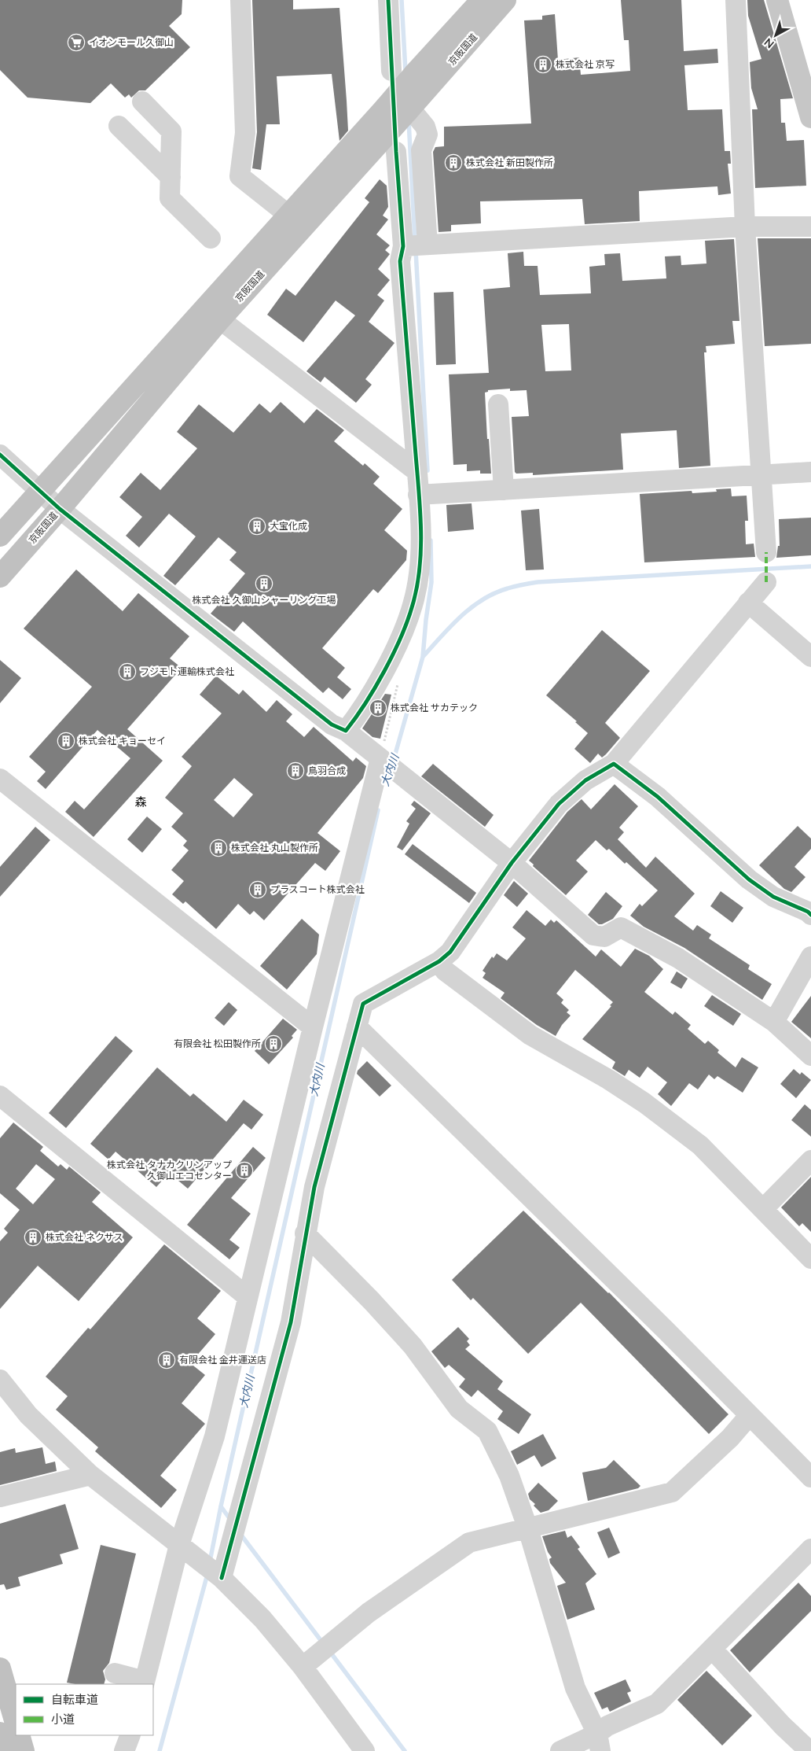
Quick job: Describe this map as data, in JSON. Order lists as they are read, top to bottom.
{
  "streets": {
    "highway": ["京阪国道"]
  },
  "districts": ["森"],
  "water": ["大内川"],
  "places": {
    "supermarket": ["イオンモール久御山"],
    "building": [
      "株式会社 京写",
      "株式会社 新田製作所",
      "大宝化成",
      "株式会社 久御山シャーリング工場",
      "フジモト運輸株式会社",
      "株式会社 サカテック",
      "株式会社 キョーセイ",
      "鳥羽合成",
      "株式会社 丸山製作所",
      "プラスコート株式会社",
      "有限会社 松田製作所",
      "株式会社 タナカクリンアップ 久御山エコセンター",
      "株式会社 ネクサス",
      "有限会社 金井運送店"
    ]
  },
  "legend": ["自転車道", "小道"],
  "north": "bottom left"
}
